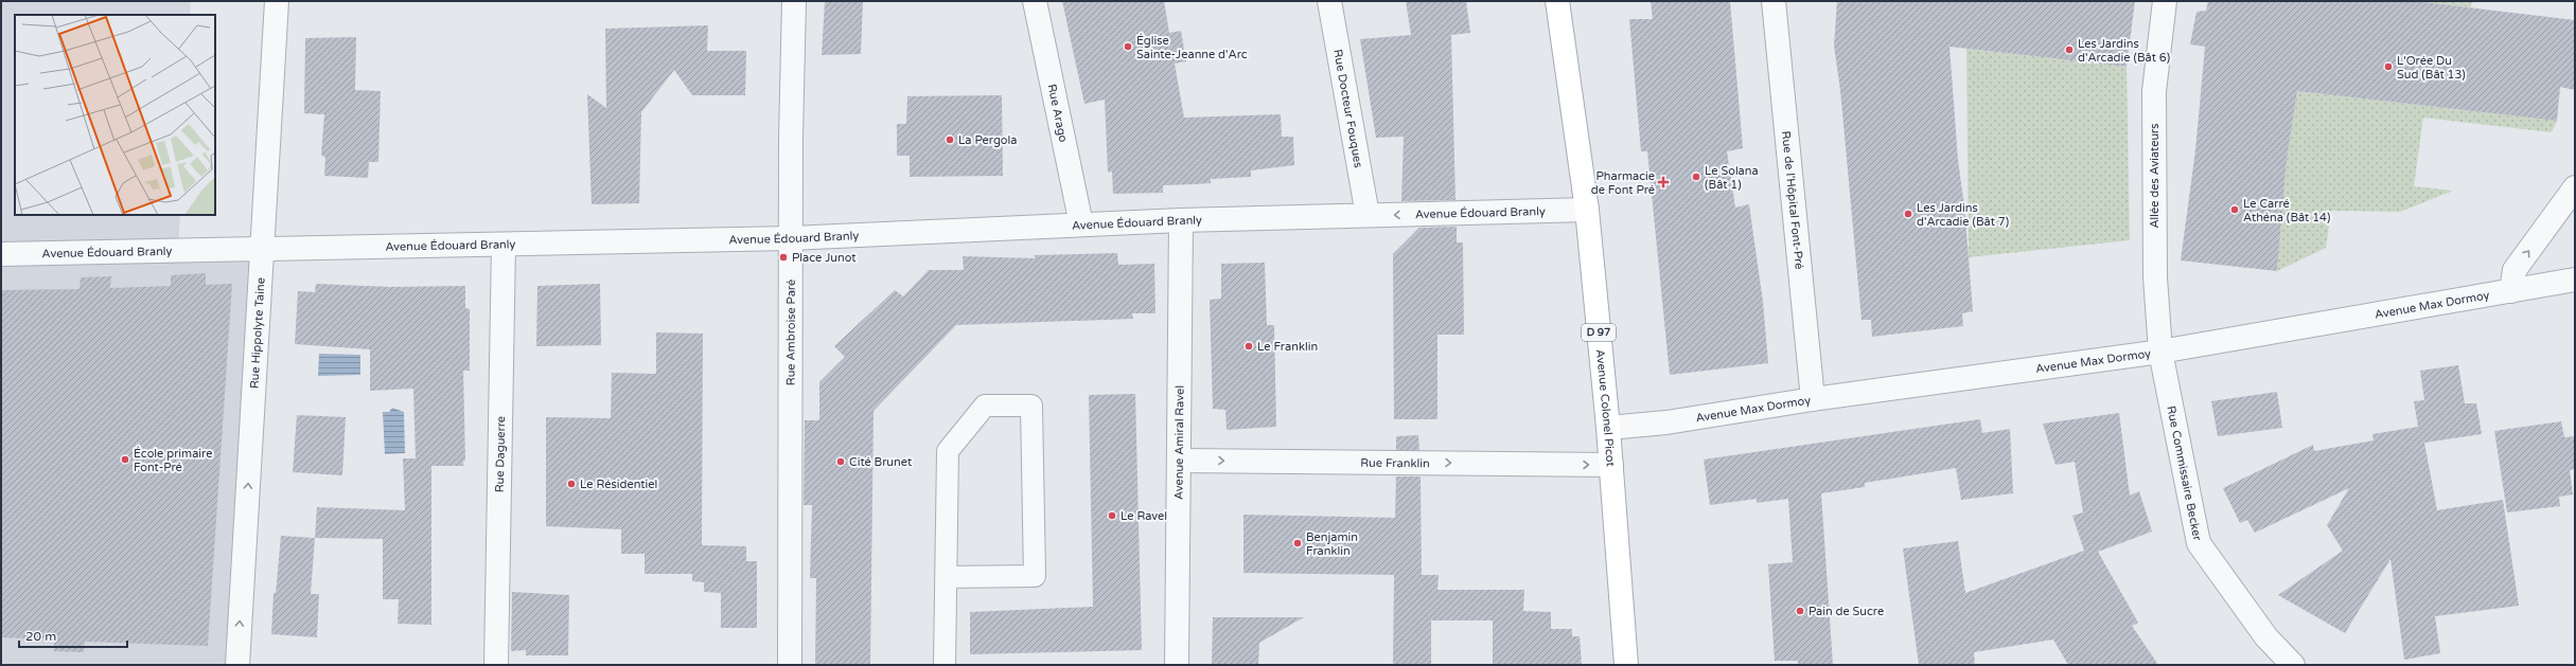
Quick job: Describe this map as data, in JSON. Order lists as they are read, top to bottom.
{
  "streets": {
    "main road": ["D 97", "Avenue Colonel Picot"],
    "street": [
      "Rue Docteur Fouques",
      "Rue Arago",
      "Allée des Aviateurs",
      "Rue de l'Hôpital Font-Pré",
      "Avenue Édouard Branly",
      "Avenue Max Dormoy",
      "Rue Ambroise Paré",
      "Rue Hippolyte Taine",
      "Avenue Amiral Ravel",
      "Rue Daguerre",
      "Rue Franklin",
      "Rue Commissaire Becker"
    ]
  },
  "crossings": [
    ["Rue Docteur Fouques", "Avenue Édouard Branly"],
    ["Rue Arago", "Avenue Édouard Branly"],
    ["Allée des Aviateurs", "Avenue Max Dormoy"],
    ["Allée des Aviateurs", "Rue Commissaire Becker"],
    ["Rue de l'Hôpital Font-Pré", "Avenue Max Dormoy"],
    ["Avenue Édouard Branly", "Rue Ambroise Paré"],
    ["Avenue Édouard Branly", "Rue Hippolyte Taine"],
    ["Avenue Édouard Branly", "Avenue Colonel Picot"],
    ["Avenue Édouard Branly", "Avenue Amiral Ravel"],
    ["Avenue Édouard Branly", "Rue Daguerre"],
    ["Avenue Max Dormoy", "Avenue Colonel Picot"],
    ["Avenue Max Dormoy", "Rue Commissaire Becker"],
    ["Avenue Colonel Picot", "Rue Franklin"],
    ["Avenue Amiral Ravel", "Rue Franklin"]
  ],
  "one_way": ["Rue Hippolyte Taine", "Rue Franklin"],
  "places": {
    "other": [
      "Église Sainte-Jeanne d'Arc",
      "Les Jardins d'Arcadie (Bât 6)",
      "L'Orée Du Sud (Bât 13)",
      "La Pergola",
      "Le Solana (Bât 1)",
      "Le Carré Athéna (Bât 14)",
      "Les Jardins d'Arcadie (Bât 7)",
      "Place Junot",
      "Le Franklin",
      "École primaire Font-Pré",
      "Cité Brunet",
      "Le Résidentiel",
      "Le Ravel",
      "Benjamin Franklin",
      "Pain de Sucre"
    ],
    "health": ["Pharmacie de Font Pré"]
  },
  "scale_bar": "20 m"
}
